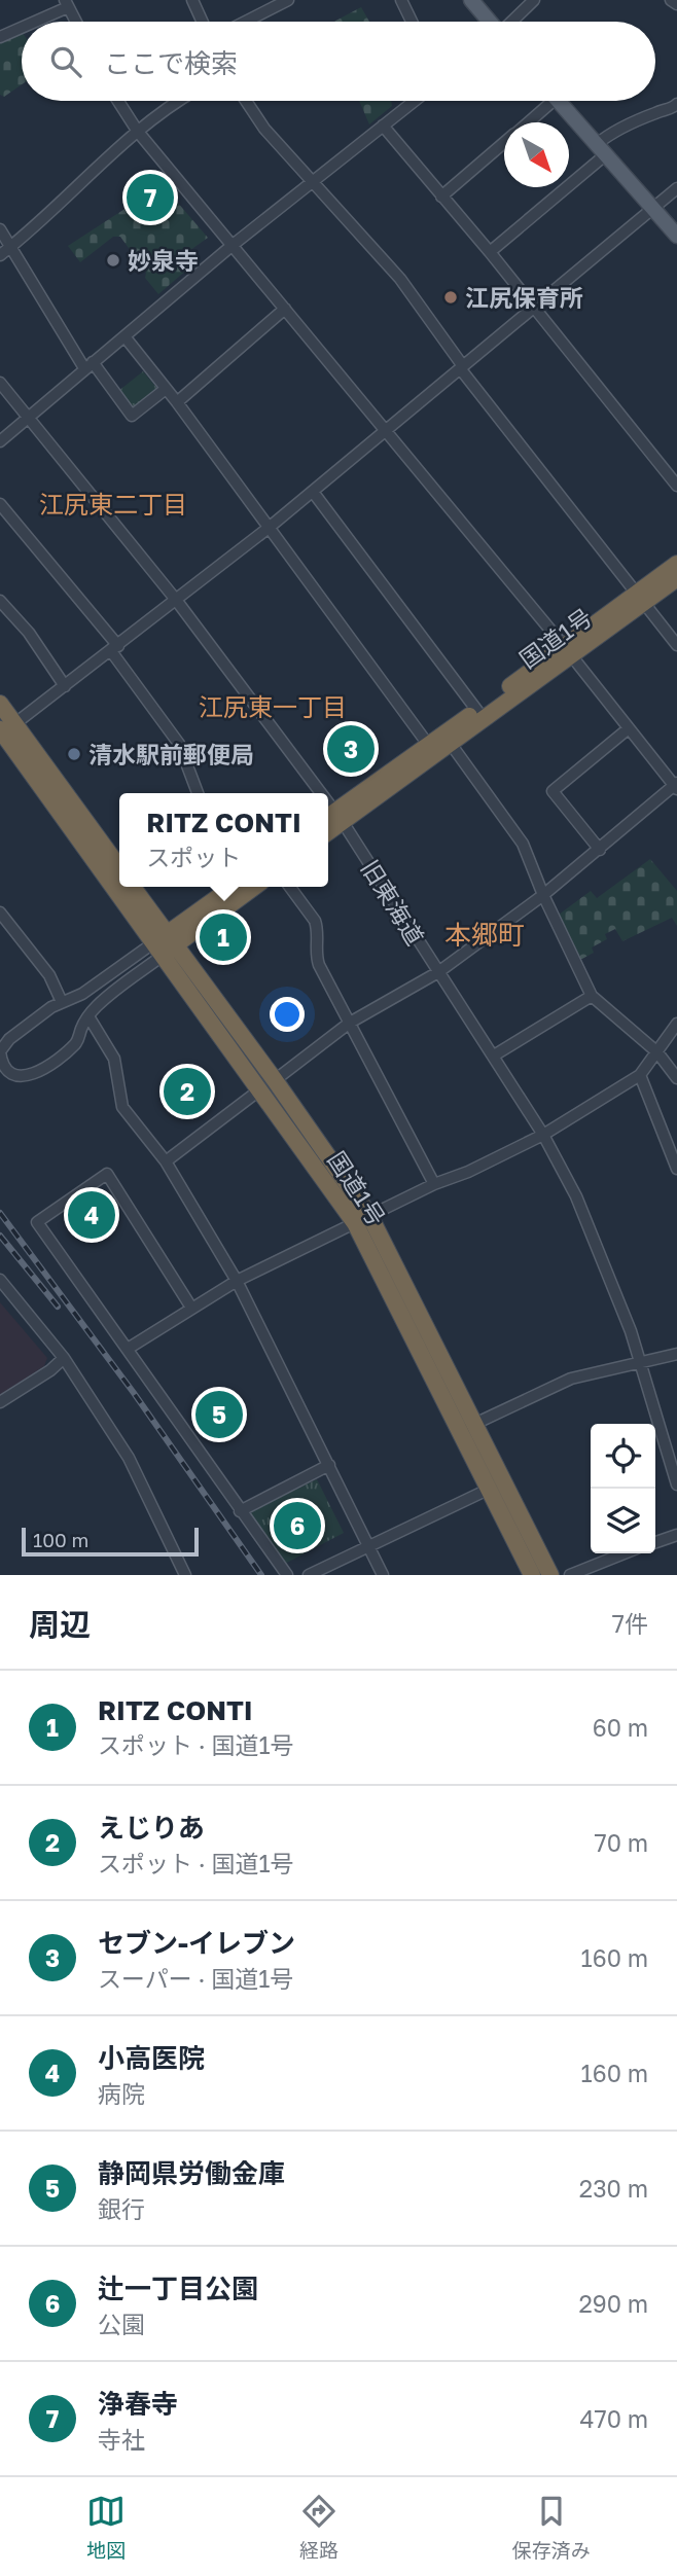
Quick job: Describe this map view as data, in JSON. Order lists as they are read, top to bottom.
{
  "streets": {
    "highway": ["国道1号"],
    "street": ["旧東海道"]
  },
  "crossings": [
    ["国道1号", "旧東海道"]
  ],
  "districts": ["江尻東二丁目", "江尻東一丁目", "本郷町"],
  "places": ["妙泉寺", "江尻保育所", "清水駅前郵便局"],
  "scale_bar": "100 m",
  "north": "bottom right",
  "page": {
    "search": "ここで検索",
    "pins": [
      "7",
      "3",
      "1",
      "2",
      "4",
      "5",
      "6"
    ],
    "popup": ["RITZ CONTI", "スポット"],
    "scale": "100 m",
    "heading": ["周辺", "7件"],
    "list": [
      {
        "mark": "1",
        "name": "RITZ CONTI",
        "note": "スポット · 国道1号",
        "value": "60 m"
      },
      {
        "mark": "2",
        "name": "えじりあ",
        "note": "スポット · 国道1号",
        "value": "70 m"
      },
      {
        "mark": "3",
        "name": "セブン-イレブン",
        "note": "スーパー · 国道1号",
        "value": "160 m"
      },
      {
        "mark": "4",
        "name": "小高医院",
        "note": "病院",
        "value": "160 m"
      },
      {
        "mark": "5",
        "name": "静岡県労働金庫",
        "note": "銀行",
        "value": "230 m"
      },
      {
        "mark": "6",
        "name": "辻一丁目公園",
        "note": "公園",
        "value": "290 m"
      },
      {
        "mark": "7",
        "name": "浄春寺",
        "note": "寺社",
        "value": "470 m"
      }
    ],
    "nav": ["地図", "経路", "保存済み"]
  }
}
